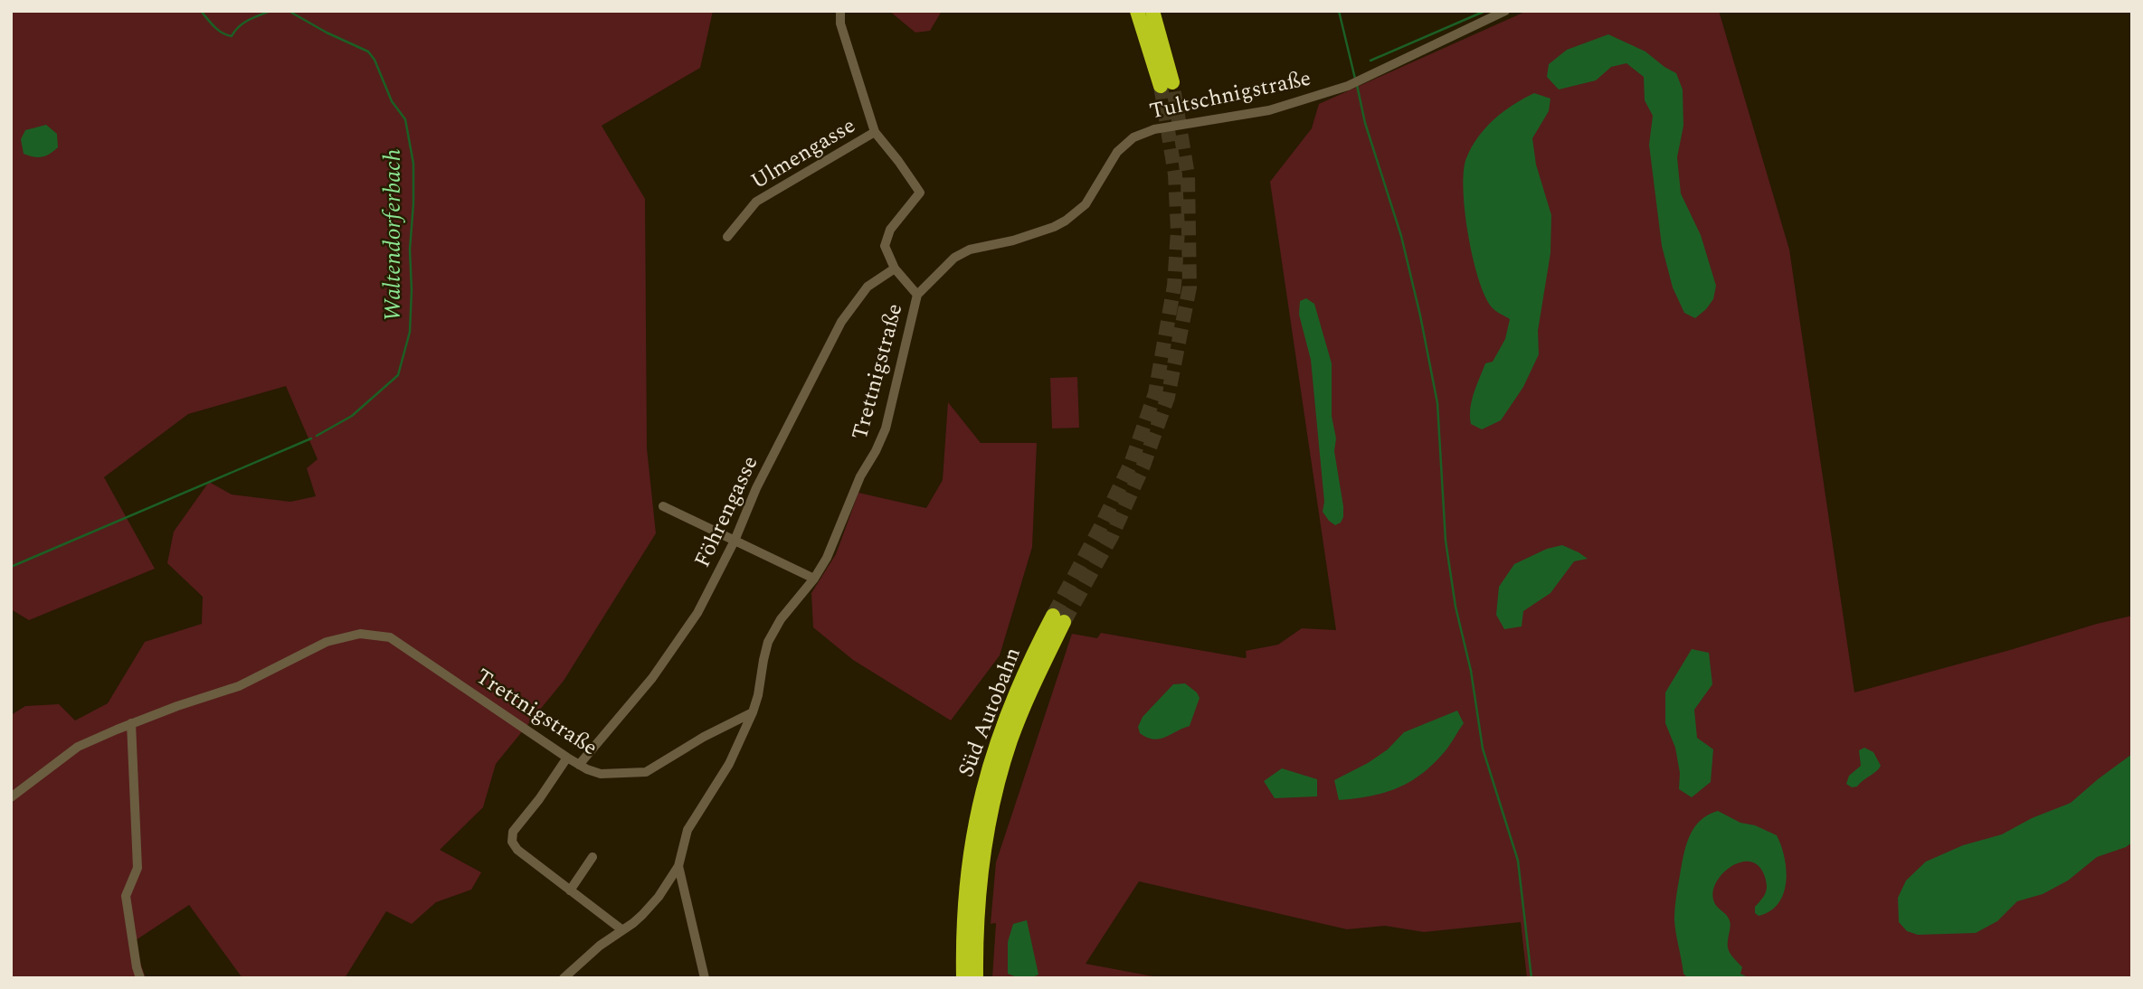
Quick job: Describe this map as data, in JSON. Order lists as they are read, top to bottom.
{
  "streets": {
    "highway": ["Süd Autobahn"],
    "street": [
      "Tultschnigstraße",
      "Ulmengasse",
      "Trettnigstraße",
      "Föhrengasse"
    ]
  },
  "crossings": [
    ["Tultschnigstraße", "Trettnigstraße"],
    ["Ulmengasse", "Trettnigstraße"],
    ["Trettnigstraße", "Föhrengasse"]
  ],
  "water": ["Waltendorferbach"]
}
